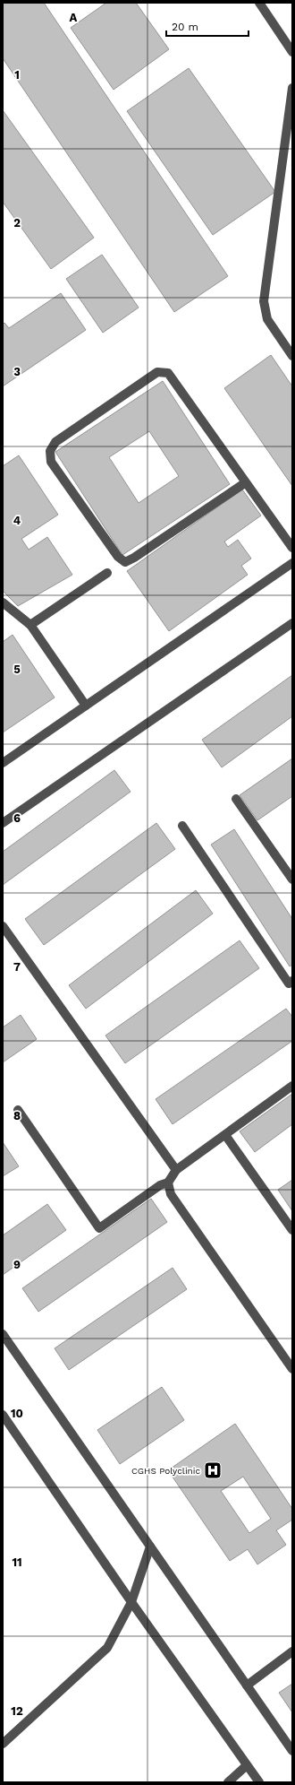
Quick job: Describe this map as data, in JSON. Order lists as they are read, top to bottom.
{
  "places": {
    "hospital": ["CGHS Polyclinic"]
  },
  "scale_bar": "20 m",
  "grid": {
    "columns": ["A"],
    "rows": [
      "1",
      "2",
      "3",
      "4",
      "5",
      "6",
      "7",
      "8",
      "9",
      "10",
      "11",
      "12"
    ]
  }
}
